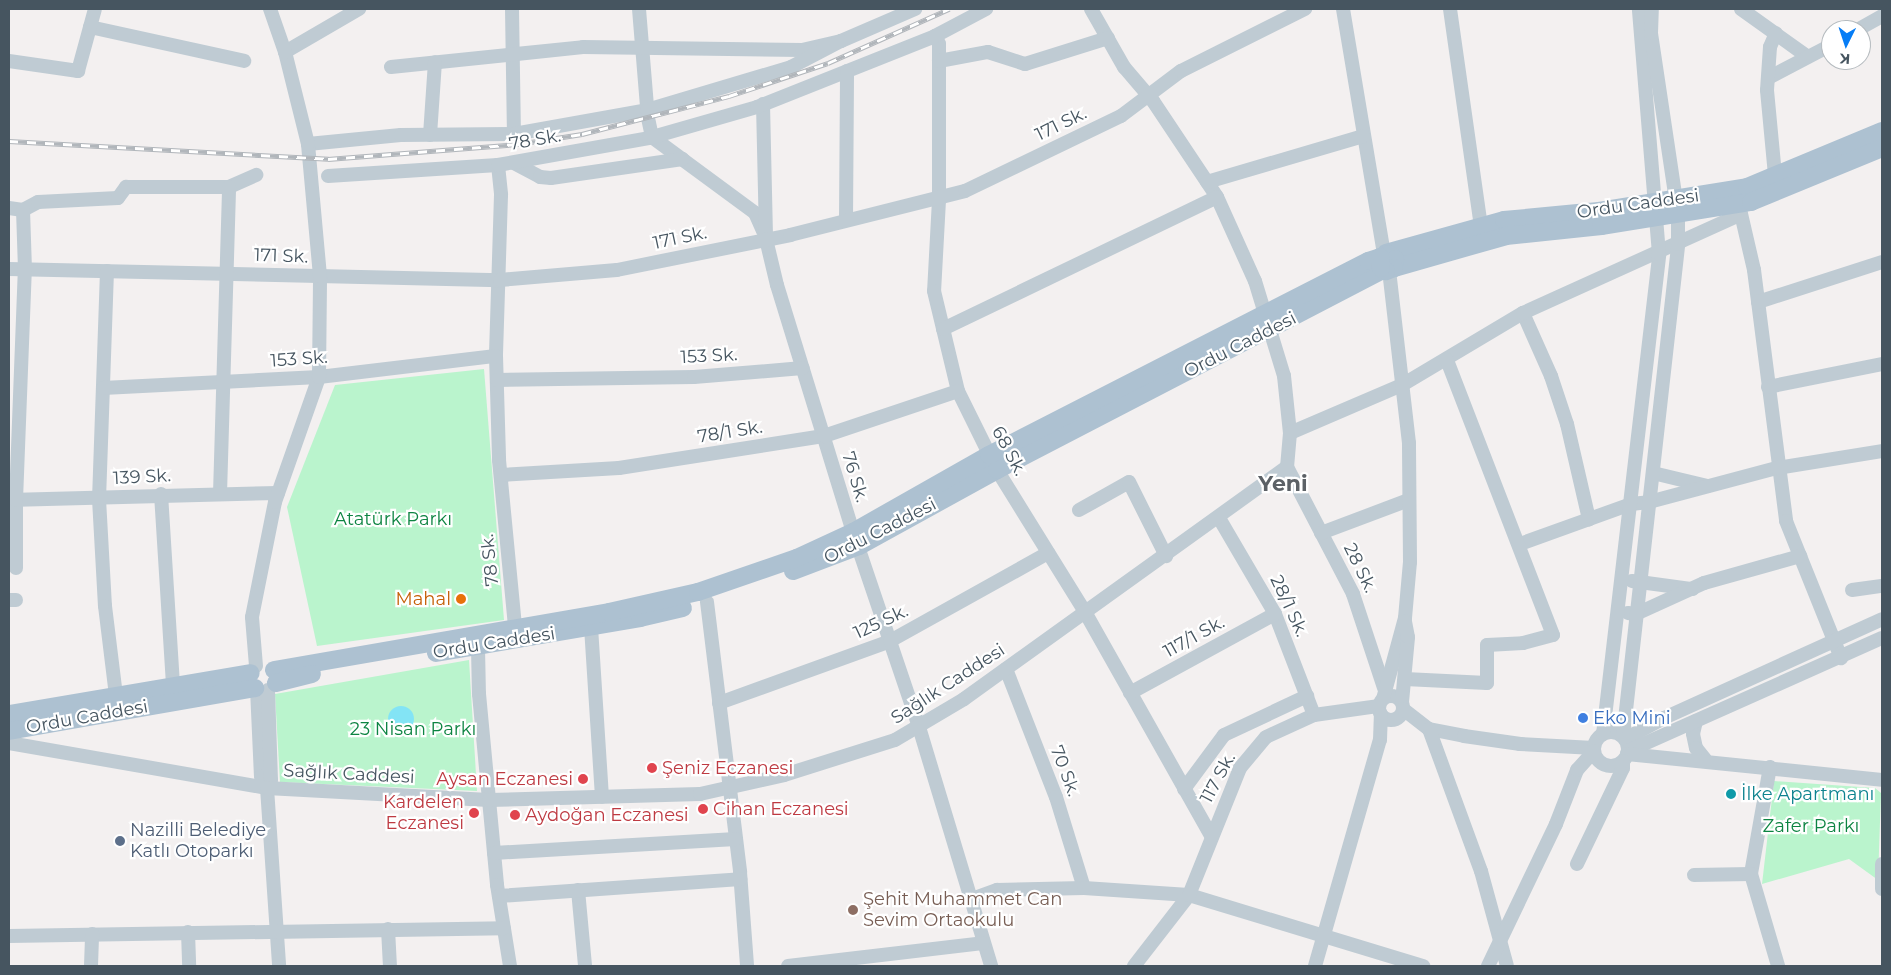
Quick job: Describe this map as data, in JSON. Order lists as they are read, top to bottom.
{
  "streets": {
    "main road": ["Ordu Caddesi"],
    "street": [
      "171 Sk.",
      "78 Sk.",
      "153 Sk.",
      "78/1 Sk.",
      "68 Sk.",
      "139 Sk.",
      "76 Sk.",
      "28 Sk.",
      "28/1 Sk.",
      "125 Sk.",
      "117/1 Sk.",
      "Sağlık Caddesi",
      "70 Sk.",
      "117 Sk."
    ]
  },
  "crossings": [
    ["171 Sk.", "78 Sk."],
    ["171 Sk.", "68 Sk."],
    ["171 Sk.", "76 Sk."],
    ["78 Sk.", "Ordu Caddesi"],
    ["78 Sk.", "153 Sk."],
    ["78 Sk.", "78/1 Sk."],
    ["78 Sk.", "68 Sk."],
    ["78 Sk.", "76 Sk."],
    ["Ordu Caddesi", "68 Sk."],
    ["Ordu Caddesi", "76 Sk."],
    ["153 Sk.", "76 Sk."],
    ["78/1 Sk.", "68 Sk."],
    ["78/1 Sk.", "76 Sk."],
    ["68 Sk.", "125 Sk."],
    ["68 Sk.", "117/1 Sk."],
    ["68 Sk.", "Sağlık Caddesi"],
    ["68 Sk.", "117 Sk."],
    ["76 Sk.", "125 Sk."],
    ["76 Sk.", "Sağlık Caddesi"],
    ["28 Sk.", "Sağlık Caddesi"],
    ["28 Sk.", "117 Sk."],
    ["28/1 Sk.", "117/1 Sk."],
    ["28/1 Sk.", "Sağlık Caddesi"],
    ["28/1 Sk.", "117 Sk."],
    ["Sağlık Caddesi", "70 Sk."]
  ],
  "districts": ["Yeni"],
  "parks": ["Atatürk Parkı", "23 Nisan Parkı", "Zafer Parkı"],
  "places": [
    "Mahal",
    "Eko Mini",
    "Şeniz Eczanesi",
    "Aysan Eczanesi",
    "İlke Apartmanı",
    "Cihan Eczanesi",
    "Kardelen Eczanesi",
    "Aydoğan Eczanesi",
    "Nazilli Belediye Katlı Otoparkı",
    "Şehit Muhammet Can Sevim Ortaokulu"
  ],
  "north": "bottom"
}
